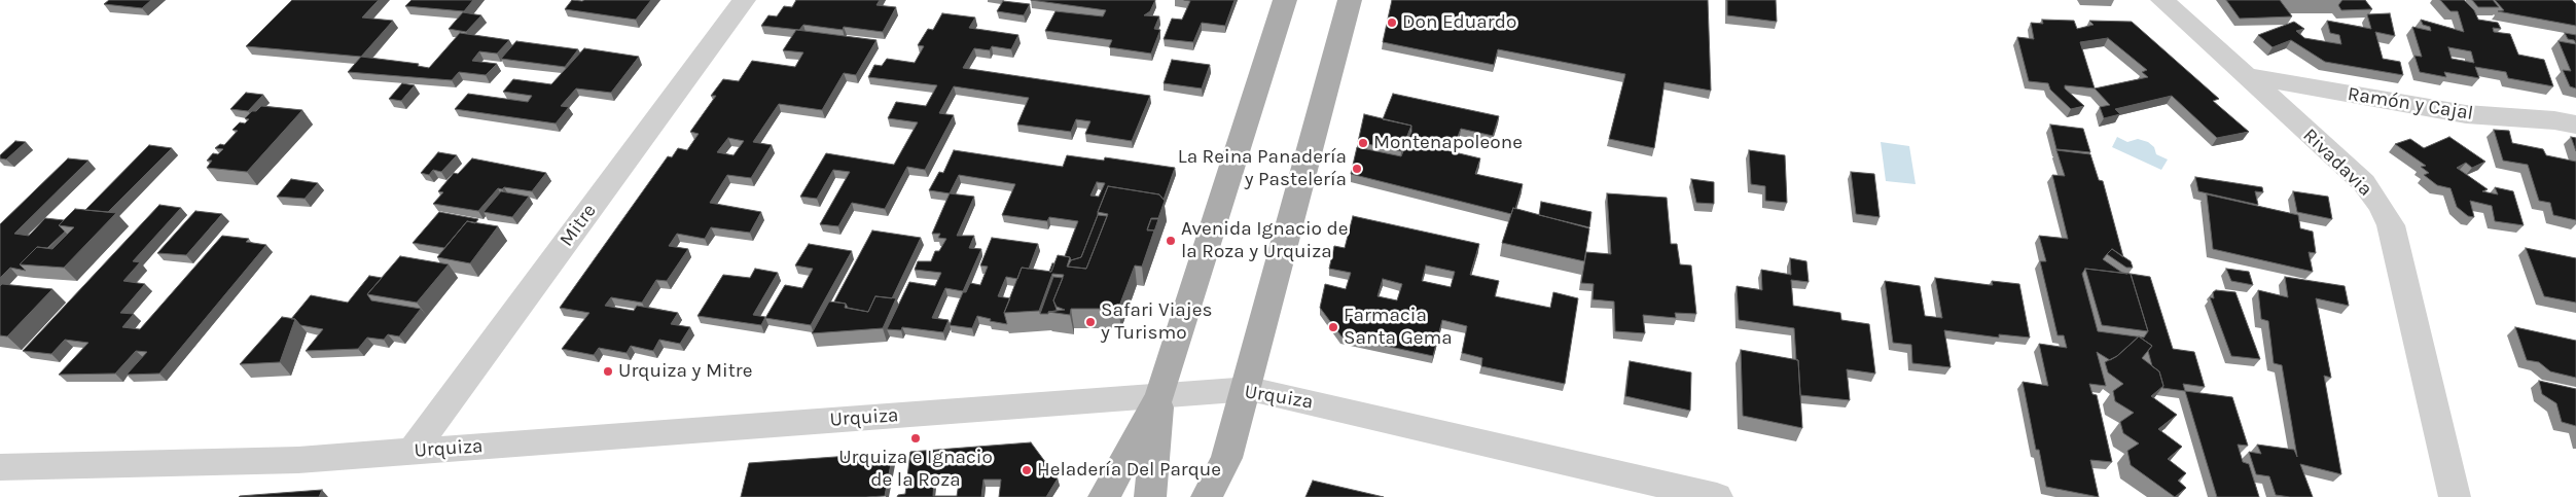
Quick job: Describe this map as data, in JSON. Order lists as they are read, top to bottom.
{
  "streets": {
    "street": [
      "Ramón y Cajal",
      "Rivadavia",
      "Mitre",
      "Urquiza"
    ]
  },
  "crossings": [
    ["Ramón y Cajal", "Rivadavia"],
    ["Mitre", "Urquiza"]
  ],
  "places": [
    "Don Eduardo",
    "Montenapoleone",
    "La Reina Panadería y Pastelería",
    "Avenida Ignacio de la Roza y Urquiza",
    "Safari Viajes y Turismo",
    "Farmacia Santa Gema",
    "Urquiza y Mitre",
    "Urquiza e Ignacio de la Roza",
    "Heladería Del Parque"
  ]
}
